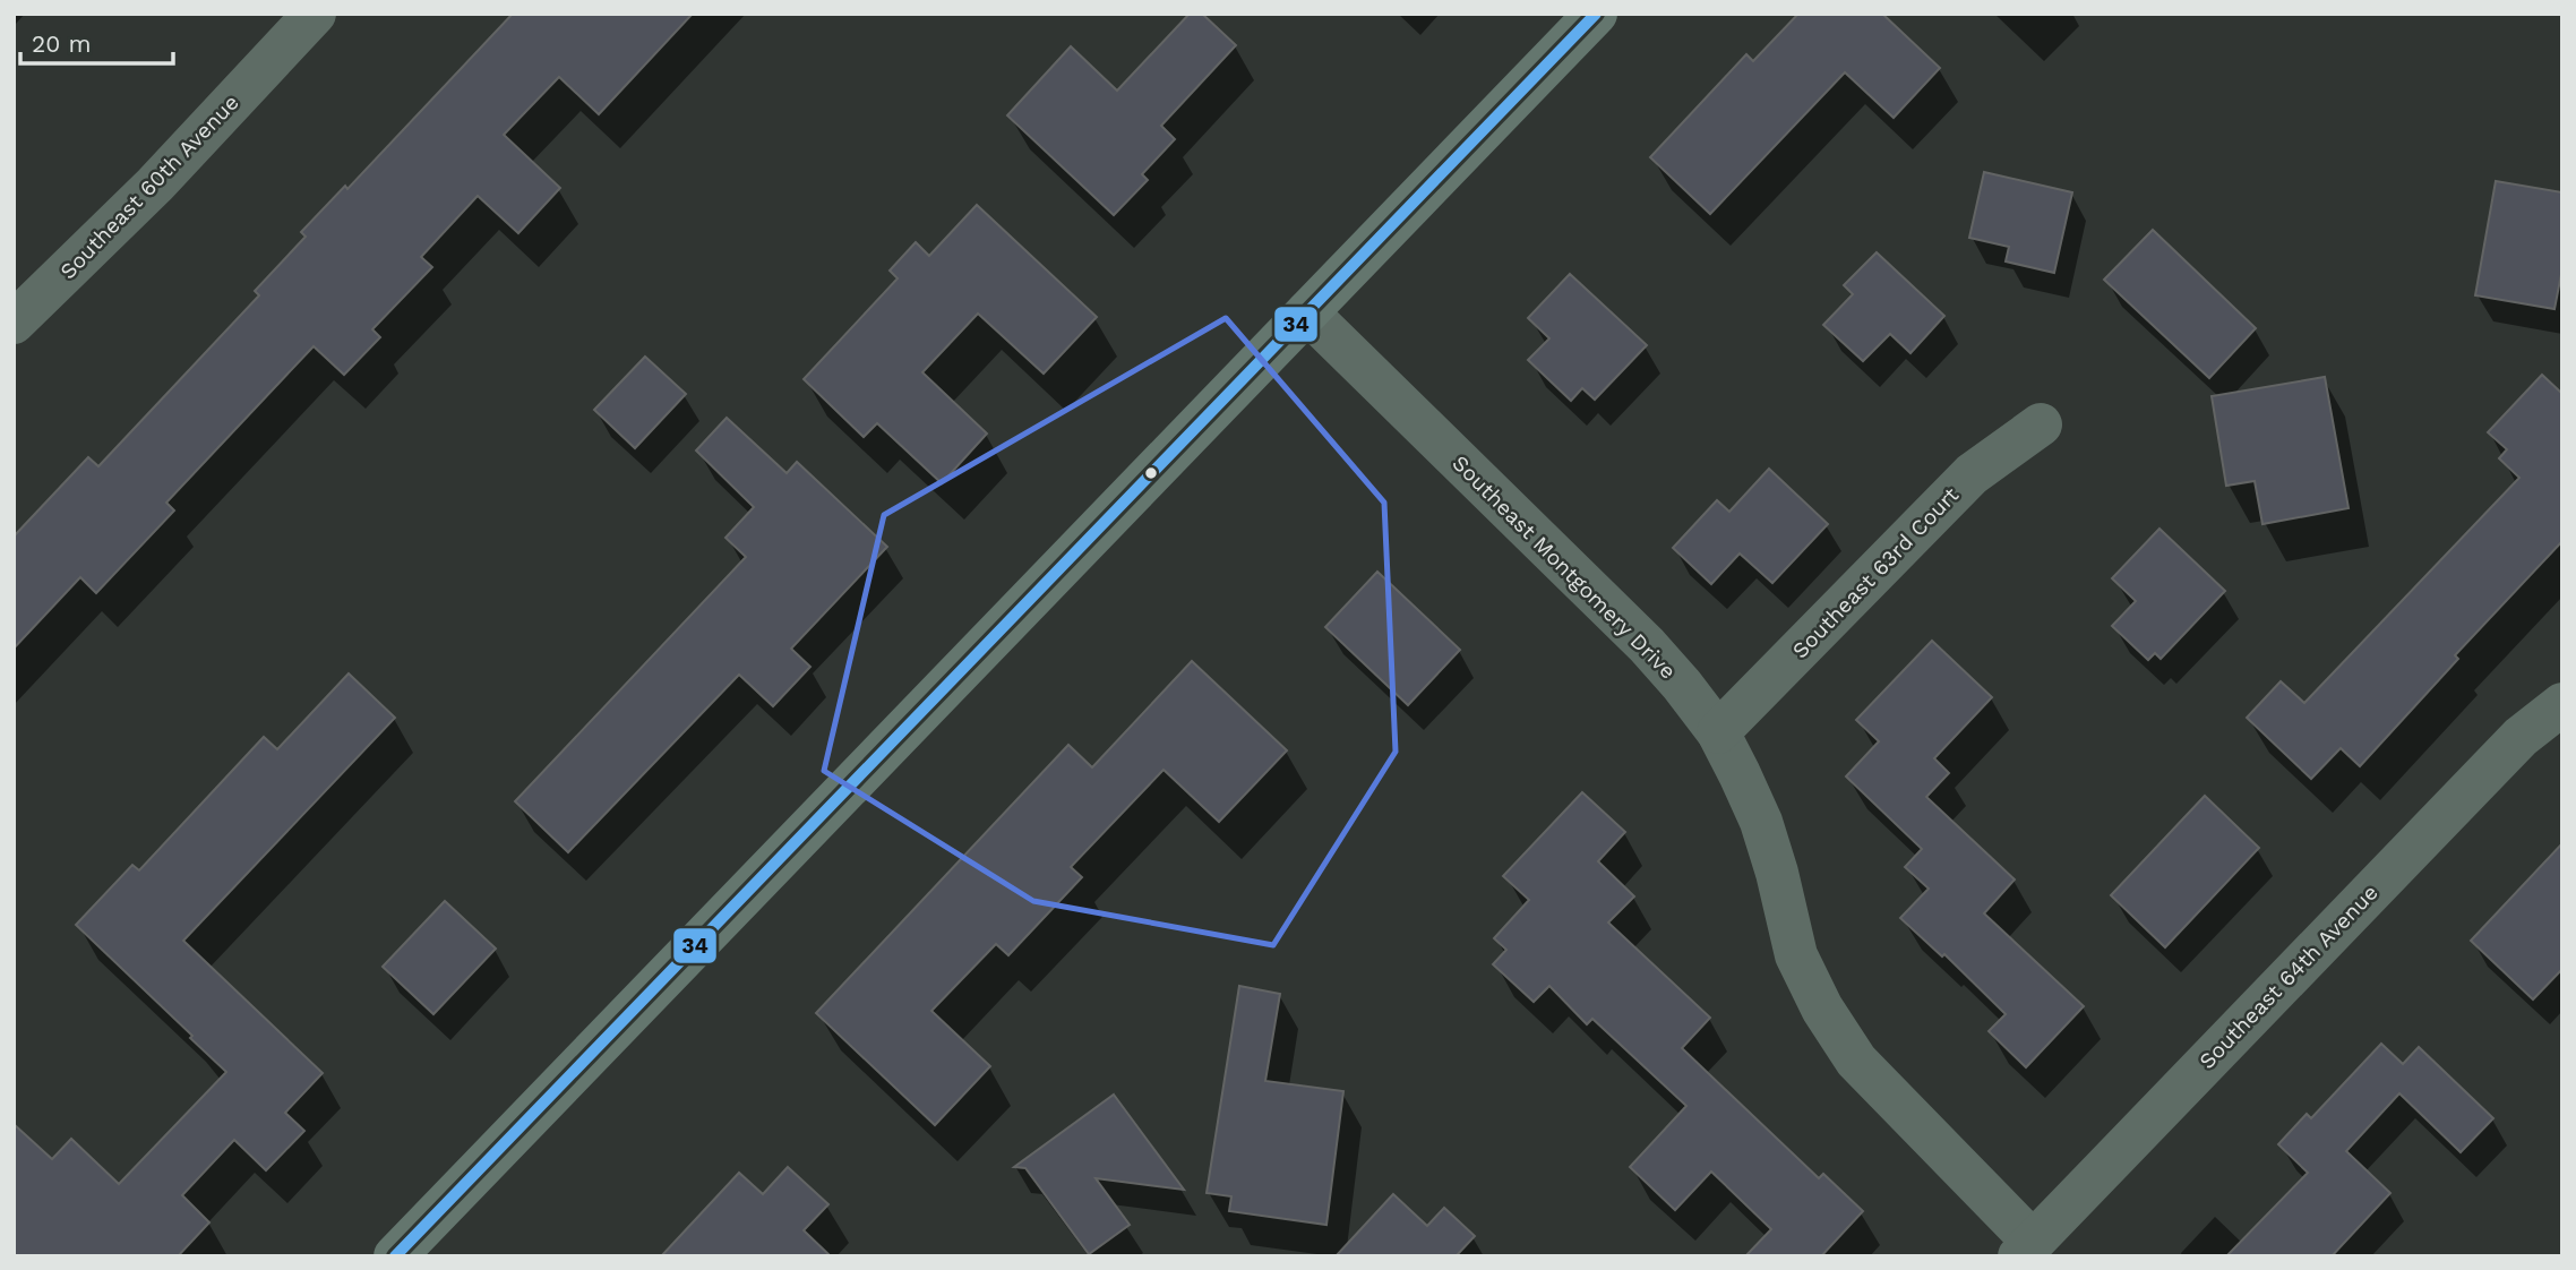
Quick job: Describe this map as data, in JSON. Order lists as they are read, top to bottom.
{
  "streets": {
    "street": [
      "Southeast 60th Avenue",
      "Southeast Montgomery Drive",
      "Southeast 63rd Court",
      "Southeast 64th Avenue"
    ]
  },
  "crossings": [
    ["Southeast Montgomery Drive", "Southeast 63rd Court"],
    ["Southeast Montgomery Drive", "Southeast 64th Avenue"]
  ],
  "lines": ["transit line 34"],
  "scale_bar": "20 m"
}
